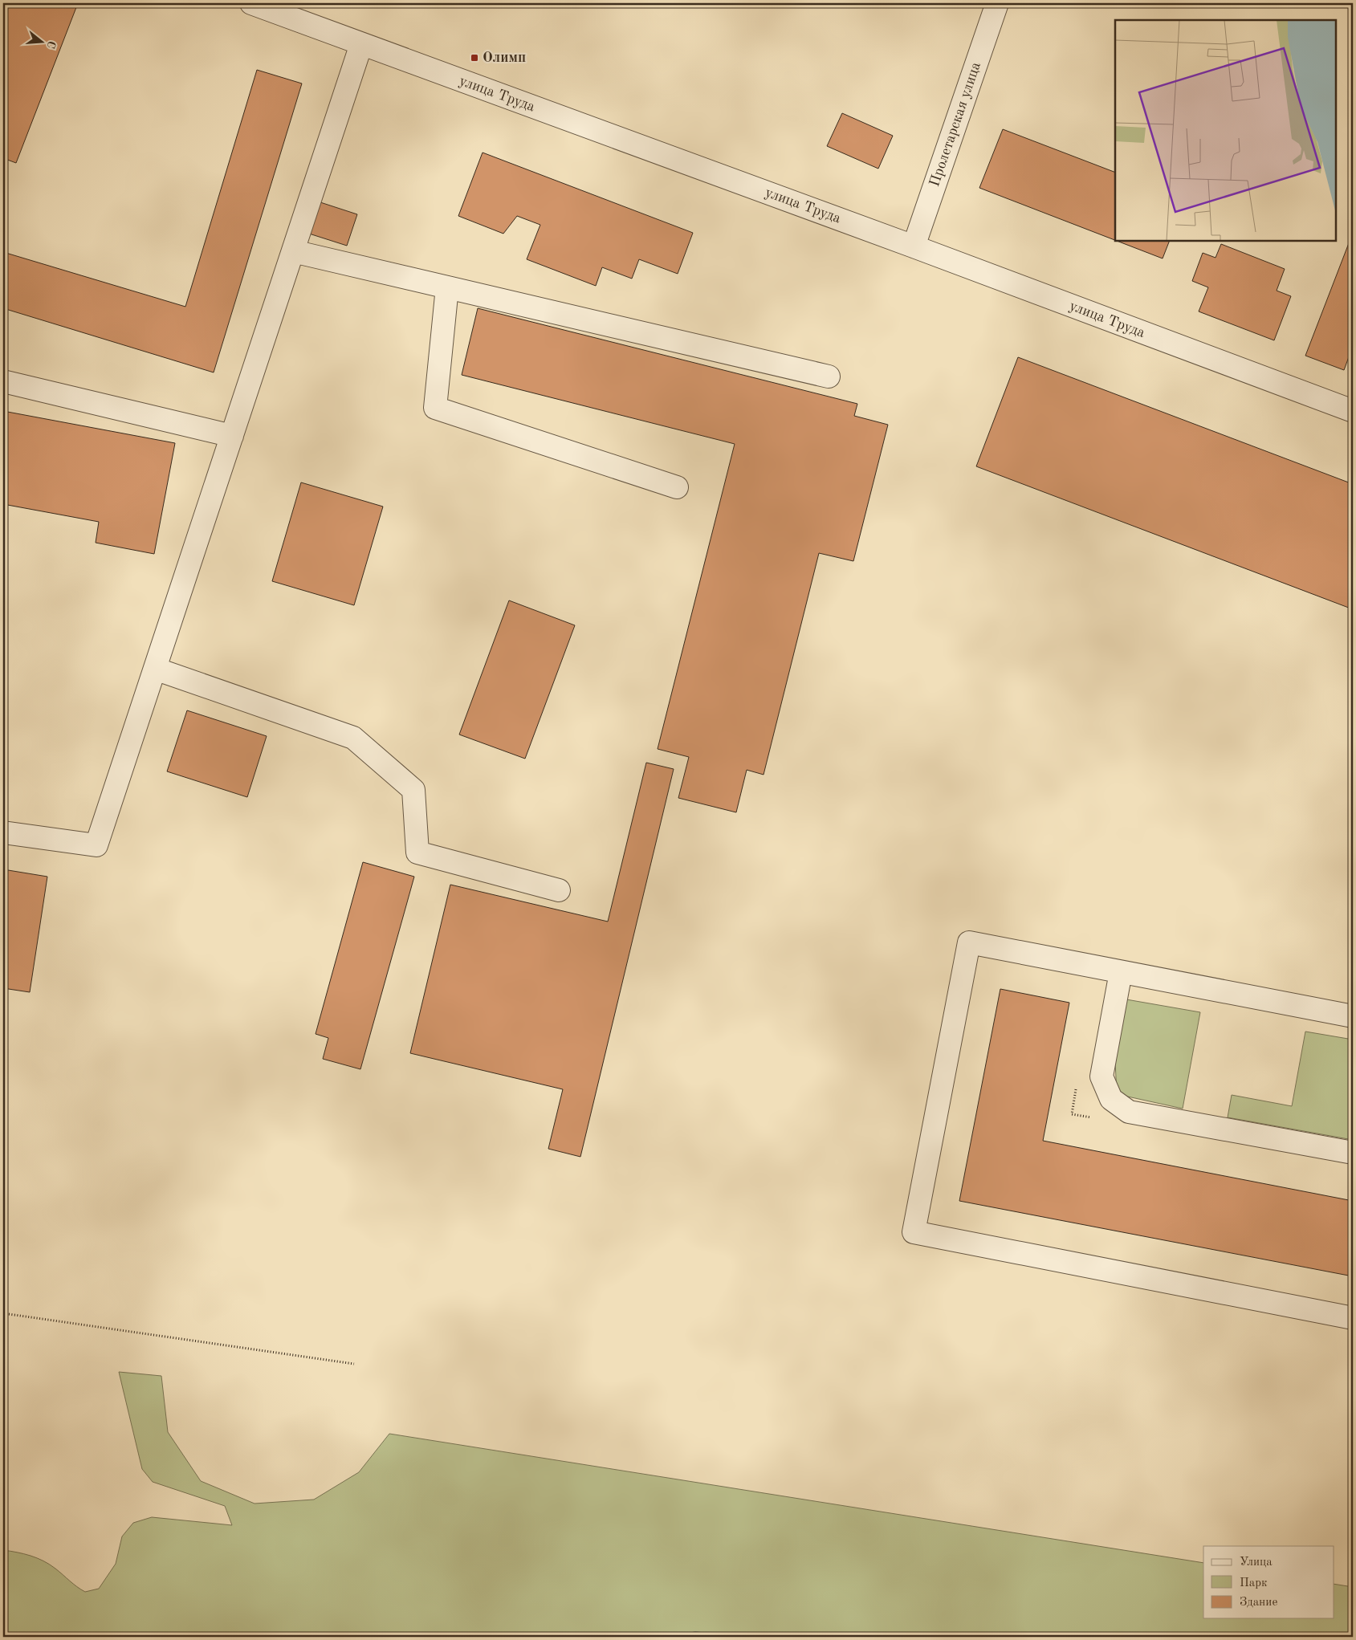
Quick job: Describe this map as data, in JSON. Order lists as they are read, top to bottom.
{
  "streets": {
    "street": ["улица Труда", "Пролетарская улица"]
  },
  "crossings": [
    ["улица Труда", "Пролетарская улица"]
  ],
  "places": {
    "transit": ["Олимп"]
  },
  "legend": ["Улица", "Парк", "Здание"],
  "north": "right"
}
